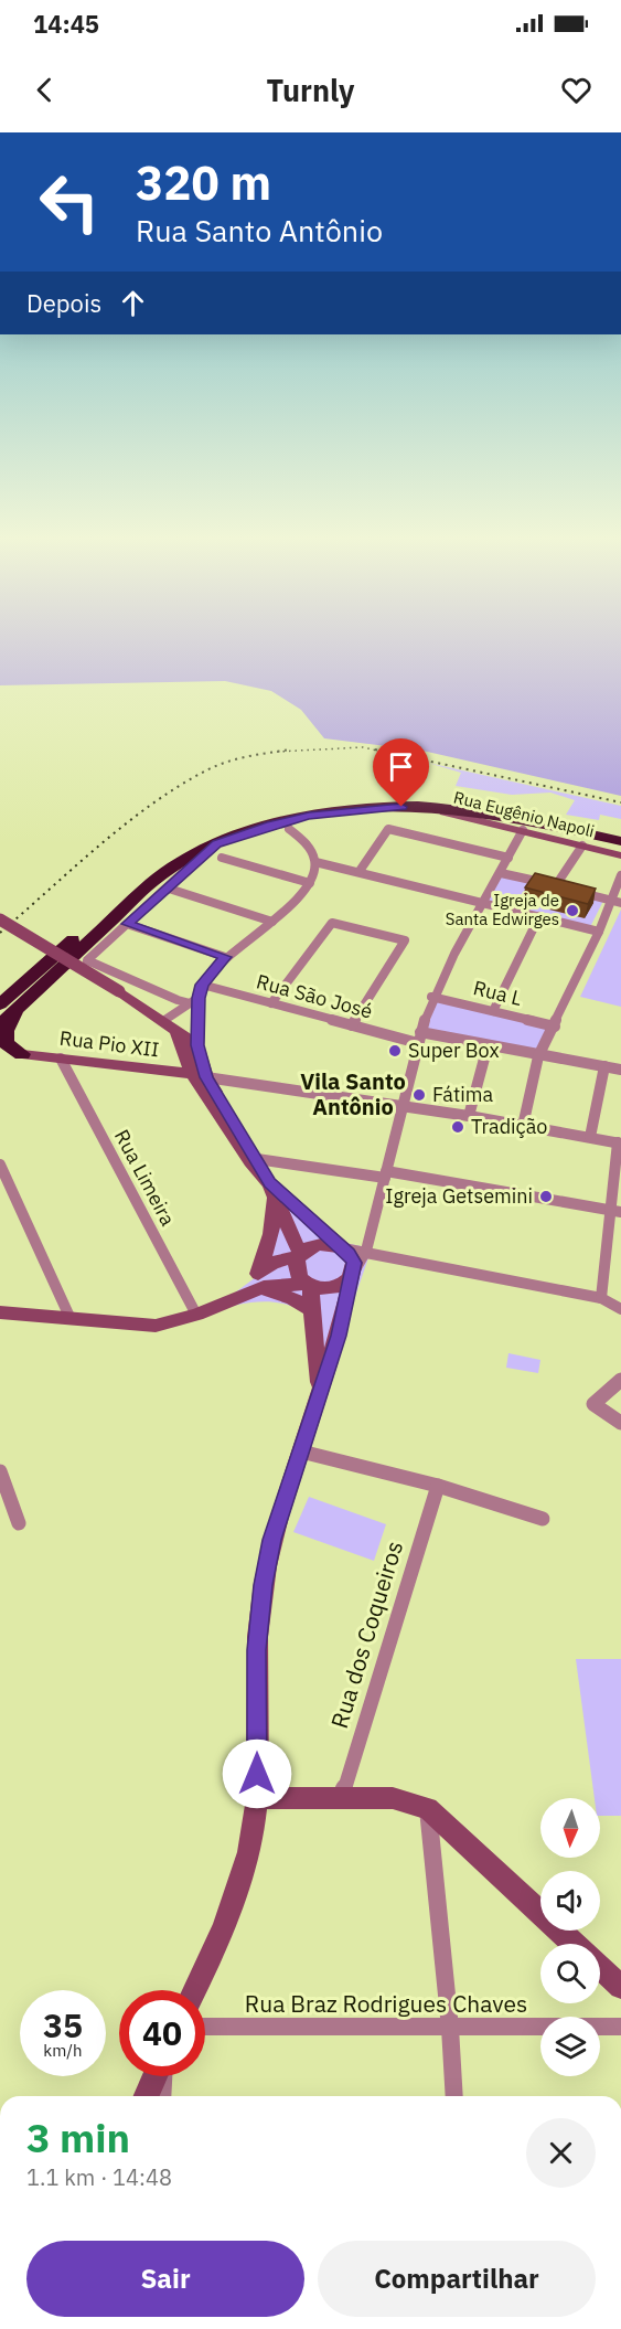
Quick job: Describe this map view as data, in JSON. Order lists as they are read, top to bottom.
{
  "streets": {
    "street": [
      "Rua Eugênio Napoli",
      "Rua L",
      "Rua São José",
      "Rua Pio XII",
      "Rua Limeira",
      "Rua dos Coqueiros",
      "Rua Braz Rodrigues Chaves"
    ]
  },
  "crossings": [
    ["Rua Pio XII", "Rua Limeira"]
  ],
  "districts": ["Vila Santo Antônio"],
  "places": [
    "Igreja de Santa Edwirges",
    "Super Box",
    "Fátima",
    "Tradição",
    "Igreja Getsemini"
  ],
  "north": "bottom",
  "page": {
    "status": "14:45",
    "header": "Turnly",
    "turn": ["320 m", "Rua Santo Antônio"],
    "then": "Depois",
    "speed": "35 km/h",
    "limit": "40",
    "heading": ["3 min", "1.1 km · 14:48"],
    "buttons": ["Sair", "Compartilhar"]
  }
}
